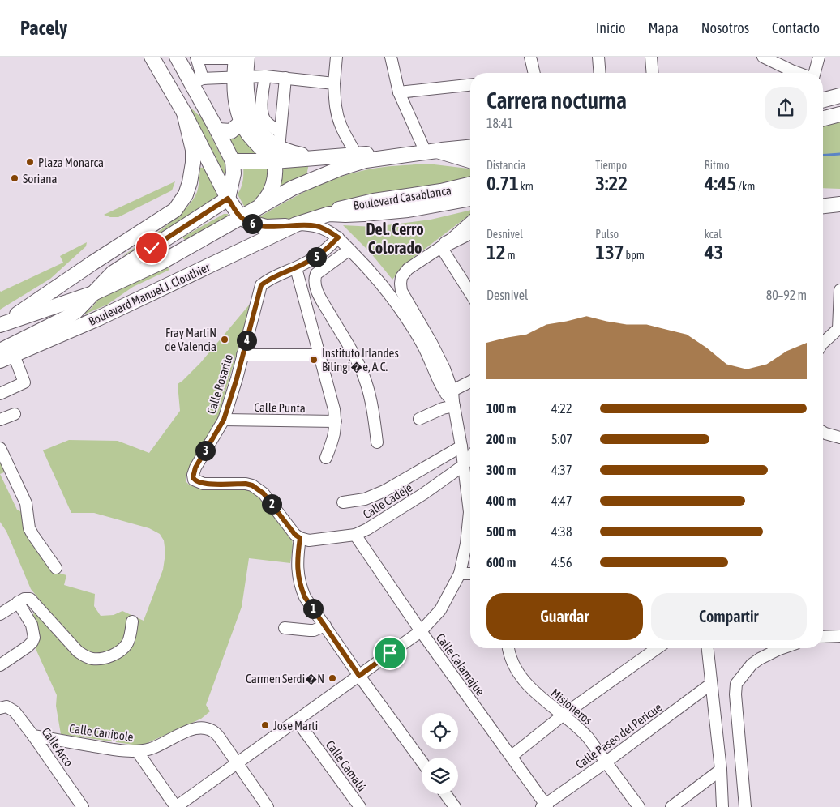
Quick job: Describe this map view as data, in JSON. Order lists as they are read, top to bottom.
{
  "streets": {
    "main road": ["Boulevard Casablanca", "Boulevard Manuel J. Clouthier"],
    "street": [
      "Calle Rosarito",
      "Calle Punta",
      "Calle Cadeje",
      "Calle Calamajue",
      "Misioneros",
      "Calle Canipole",
      "Calle Paseo del Pericue",
      "Calle Arco",
      "Calle Camalú"
    ]
  },
  "crossings": [
    ["Boulevard Casablanca", "Boulevard Manuel J. Clouthier"],
    ["Calle Rosarito", "Calle Punta"],
    ["Calle Rosarito", "Calle Cadeje"],
    ["Calle Cadeje", "Calle Calamajue"],
    ["Calle Calamajue", "Calle Paseo del Pericue"],
    ["Misioneros", "Calle Paseo del Pericue"],
    ["Calle Canipole", "Calle Arco"]
  ],
  "districts": ["Del. Cerro Colorado"],
  "places": [
    "Plaza Monarca",
    "Soriana",
    "Fray MartiN de Valencia",
    "Instituto Irlandes Bilingi�e, A.C.",
    "Carmen Serdi�N",
    "Jose Marti"
  ],
  "page": {
    "header": "Pacely",
    "nav": [
      "Inicio",
      "Mapa",
      "Nosotros",
      "Contacto"
    ],
    "heading": ["Carrera nocturna", "18:41"],
    "stats": [
      ["Distancia", "0.71 km"],
      ["Tiempo", "3:22"],
      ["Ritmo", "4:45 /km"],
      ["Desnivel", "12 m"],
      ["Pulso", "137 bpm"],
      ["kcal", "43"]
    ],
    "pins": [
      "6",
      "5",
      "4",
      "3",
      "2",
      "1"
    ],
    "chart": ["Desnivel", "80–92 m"],
    "list": [
      {
        "name": "100 m",
        "note": "4:22"
      },
      {
        "name": "200 m",
        "note": "5:07"
      },
      {
        "name": "300 m",
        "note": "4:37"
      },
      {
        "name": "400 m",
        "note": "4:47"
      },
      {
        "name": "500 m",
        "note": "4:38"
      },
      {
        "name": "600 m",
        "note": "4:56"
      }
    ],
    "buttons": ["Guardar", "Compartir"]
  }
}
